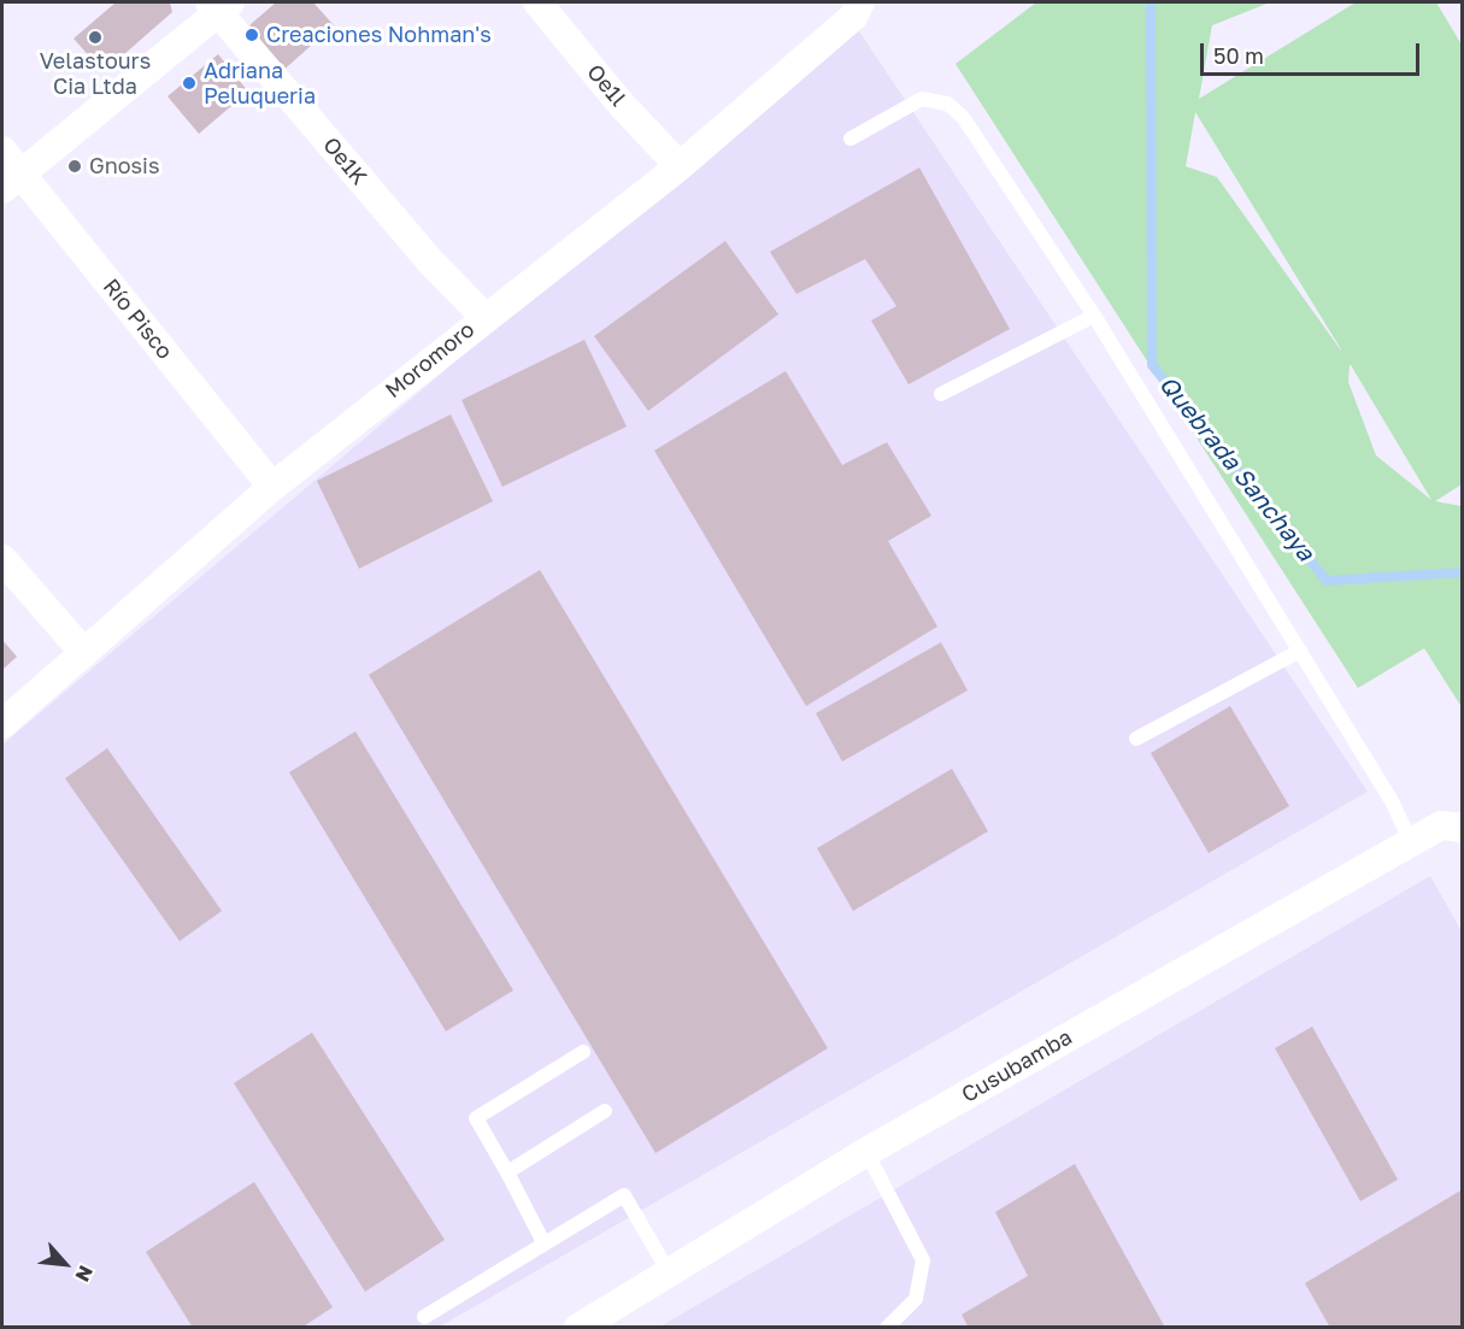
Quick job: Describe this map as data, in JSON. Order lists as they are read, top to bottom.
{
  "streets": {
    "street": [
      "Oe1l",
      "Oe1K",
      "Río Pisco",
      "Moromoro",
      "Cusubamba"
    ]
  },
  "crossings": [
    ["Oe1l", "Moromoro"],
    ["Oe1K", "Moromoro"],
    ["Río Pisco", "Moromoro"]
  ],
  "water": ["Quebrada Sanchaya"],
  "places": [
    "Creaciones Nohman's",
    "Velastours Cia Ltda",
    "Adriana Peluqueria",
    "Gnosis"
  ],
  "scale_bar": "50 m",
  "north": "bottom right"
}
